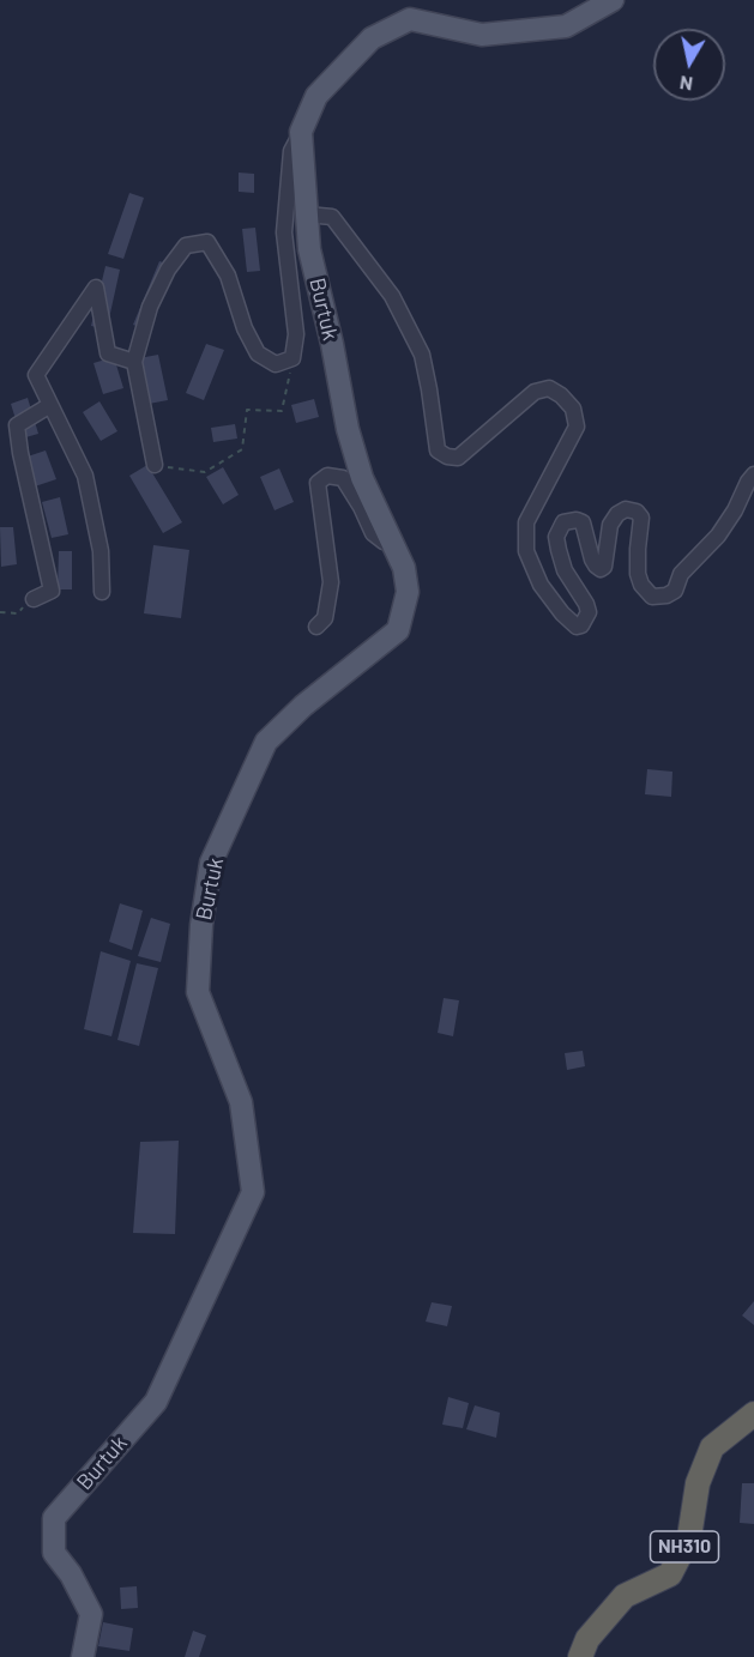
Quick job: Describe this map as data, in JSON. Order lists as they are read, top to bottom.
{
  "streets": {
    "highway": ["NH310"],
    "main road": ["Burtuk"]
  },
  "north": "bottom"
}
